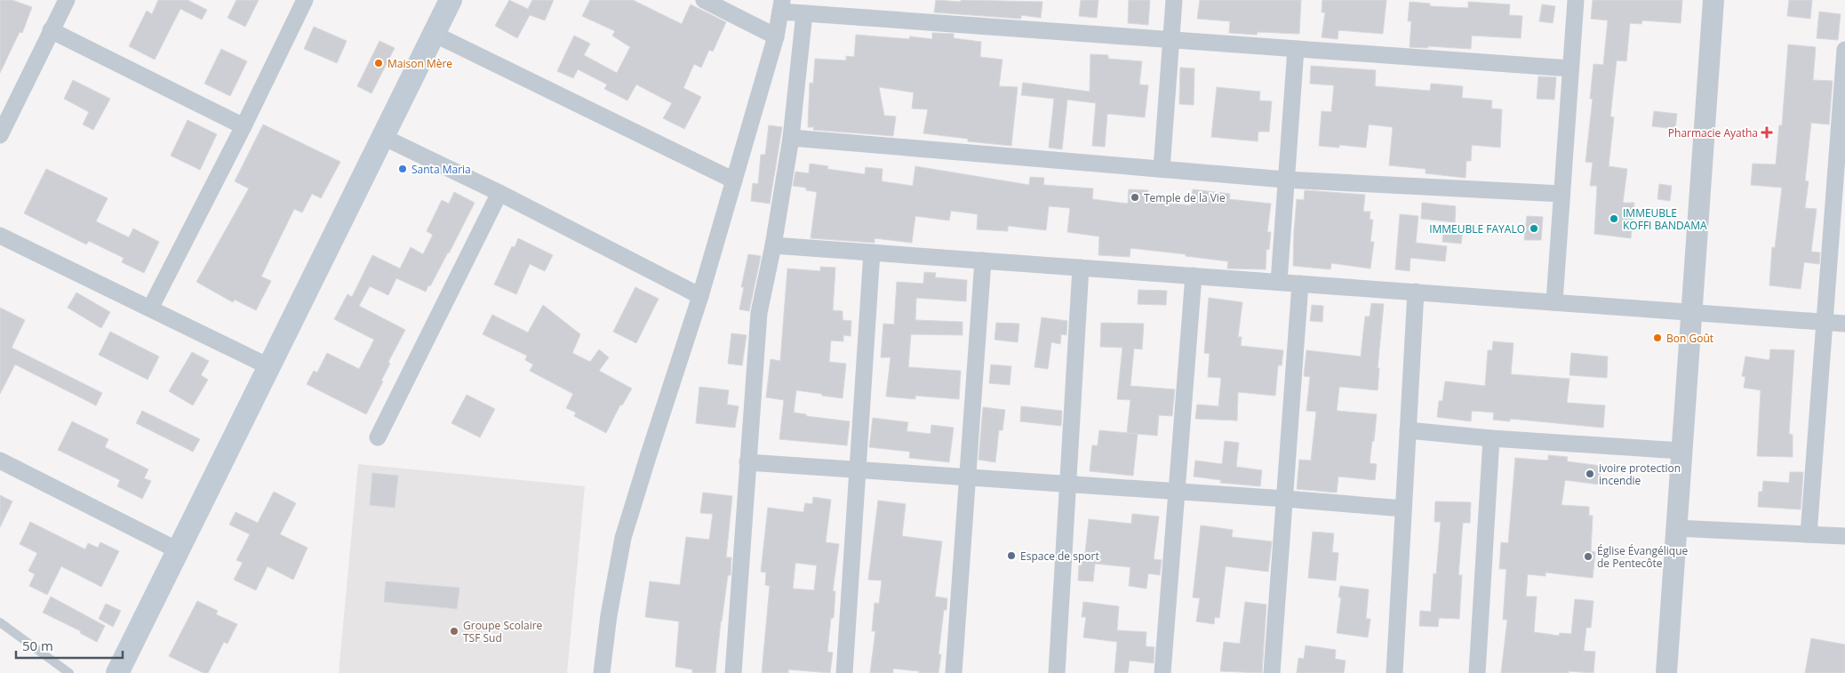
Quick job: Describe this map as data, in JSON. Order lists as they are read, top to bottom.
{
  "places": {
    "other": [
      "Maison Mère",
      "Santa Maria",
      "Temple de la Vie",
      "IMMEUBLE KOFFI BANDAMA",
      "IMMEUBLE FAYALO",
      "Bon Goût",
      "ivoire protection incendie",
      "Espace de sport",
      "Église Évangélique de Pentecôte",
      "Groupe Scolaire TSF Sud"
    ],
    "health": ["Pharmacie Ayatha"]
  },
  "scale_bar": "50 m"
}
